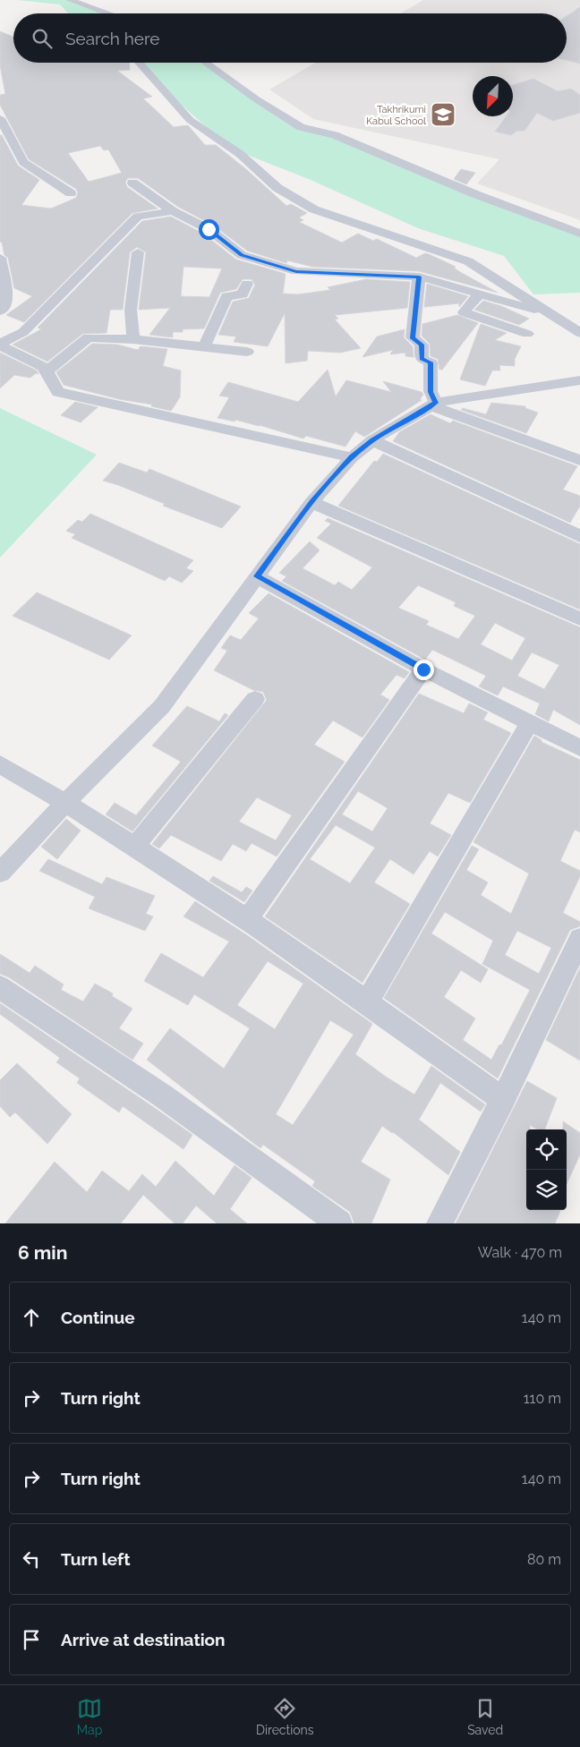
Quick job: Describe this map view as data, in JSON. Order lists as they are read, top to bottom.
{
  "places": {
    "school or university": ["Takhrikumi Kabul School"]
  },
  "north": "bottom left",
  "page": {
    "search": "Search here",
    "heading": ["6 min", "Walk · 470 m"],
    "list": [
      ["Continue", "140 m"],
      ["Turn right", "110 m"],
      ["Turn right", "140 m"],
      ["Turn left", "80 m"],
      "Arrive at destination"
    ],
    "nav": ["Map", "Directions", "Saved"]
  }
}
